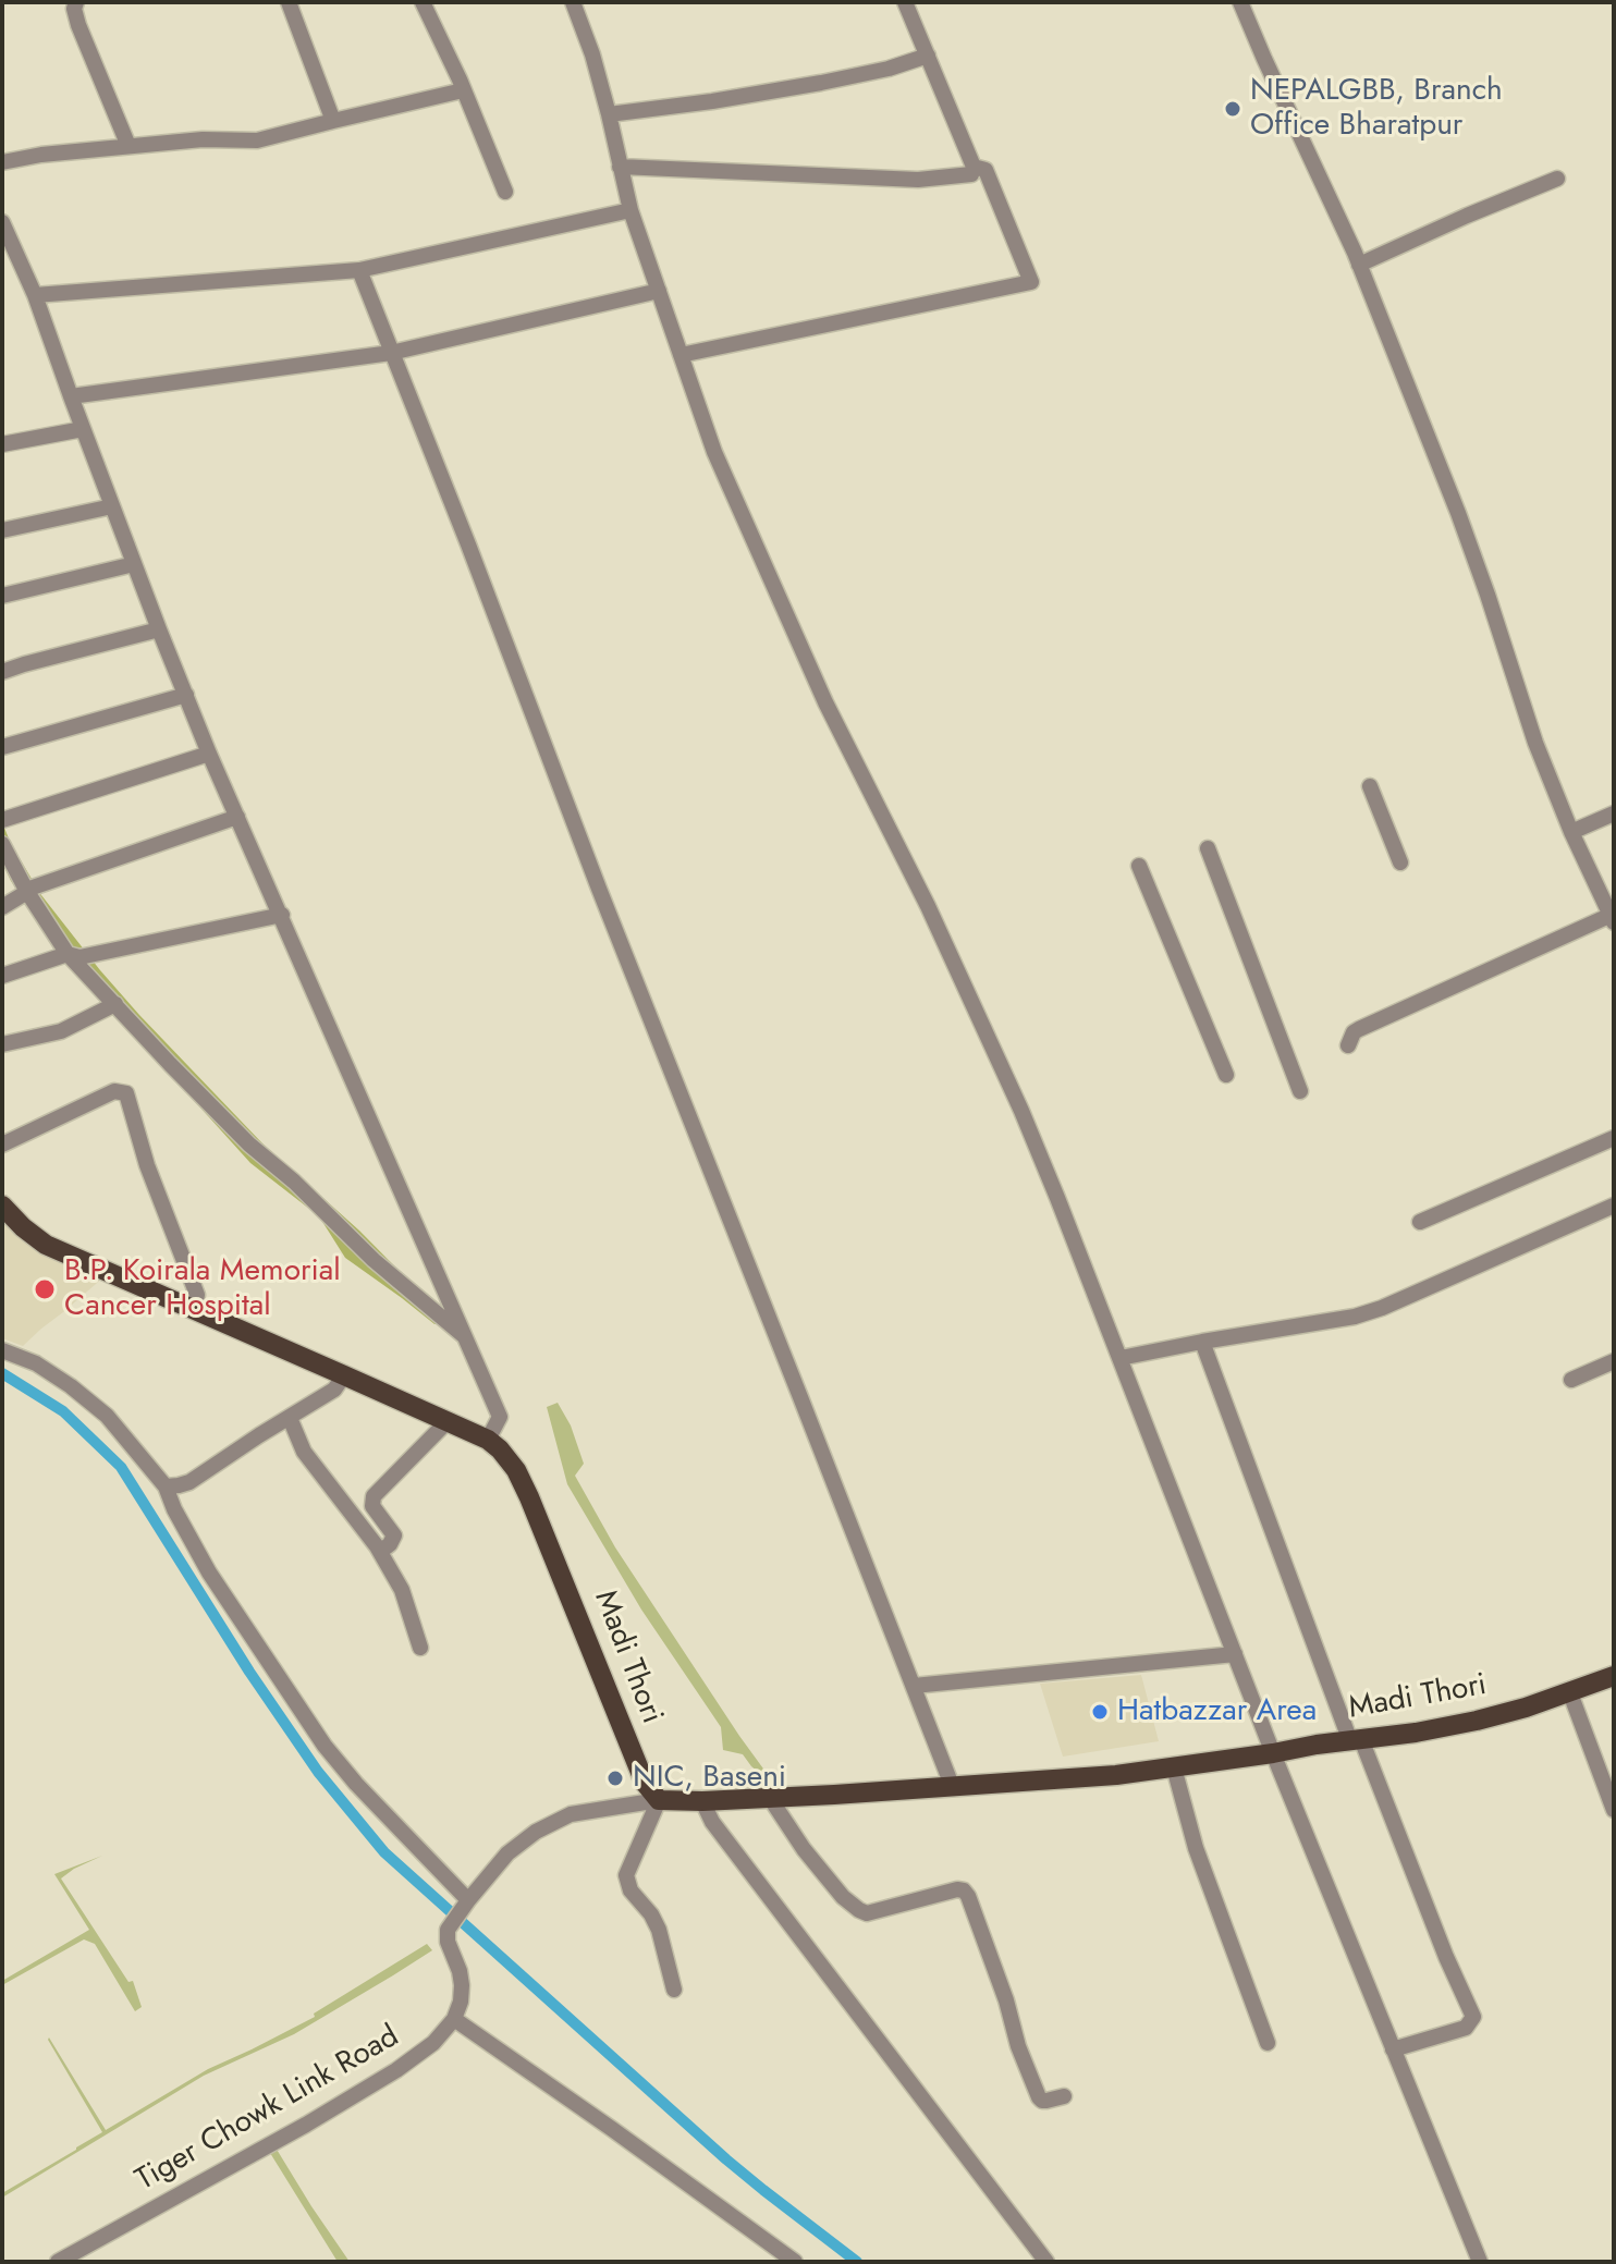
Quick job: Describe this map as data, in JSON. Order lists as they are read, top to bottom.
{
  "streets": {
    "main road": ["Madi Thori"],
    "street": ["Tiger Chowk Link Road"]
  },
  "places": [
    "NEPALGBB, Branch Office Bharatpur",
    "B.P. Koirala Memorial Cancer Hospital",
    "Hatbazzar Area",
    "NIC, Baseni"
  ]
}
